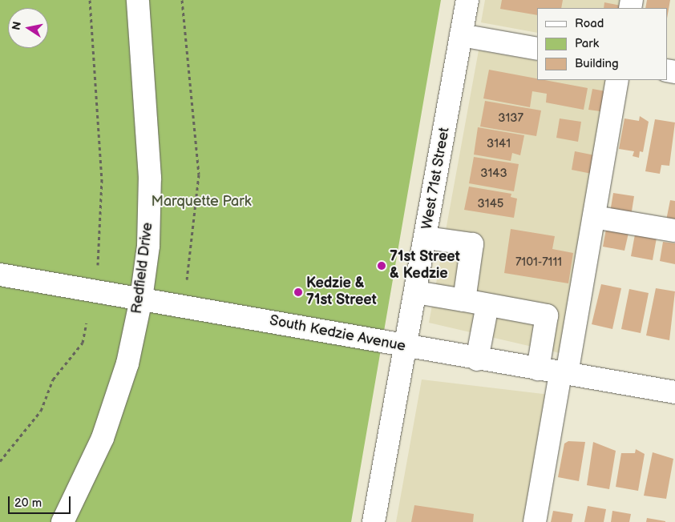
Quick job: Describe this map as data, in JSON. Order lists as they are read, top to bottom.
{
  "streets": {
    "main road": ["West 71st Street", "Redfield Drive", "South Kedzie Avenue"]
  },
  "crossings": [
    ["West 71st Street", "South Kedzie Avenue"],
    ["Redfield Drive", "South Kedzie Avenue"]
  ],
  "parks": ["Marquette Park"],
  "places": ["71st Street & Kedzie", "Kedzie & 71st Street"],
  "house_numbers": [
    "3137",
    "3141",
    "3143",
    "3145",
    "7101-7111"
  ],
  "legend": ["Road", "Park", "Building"],
  "scale_bar": "20 m",
  "north": "left"
}
